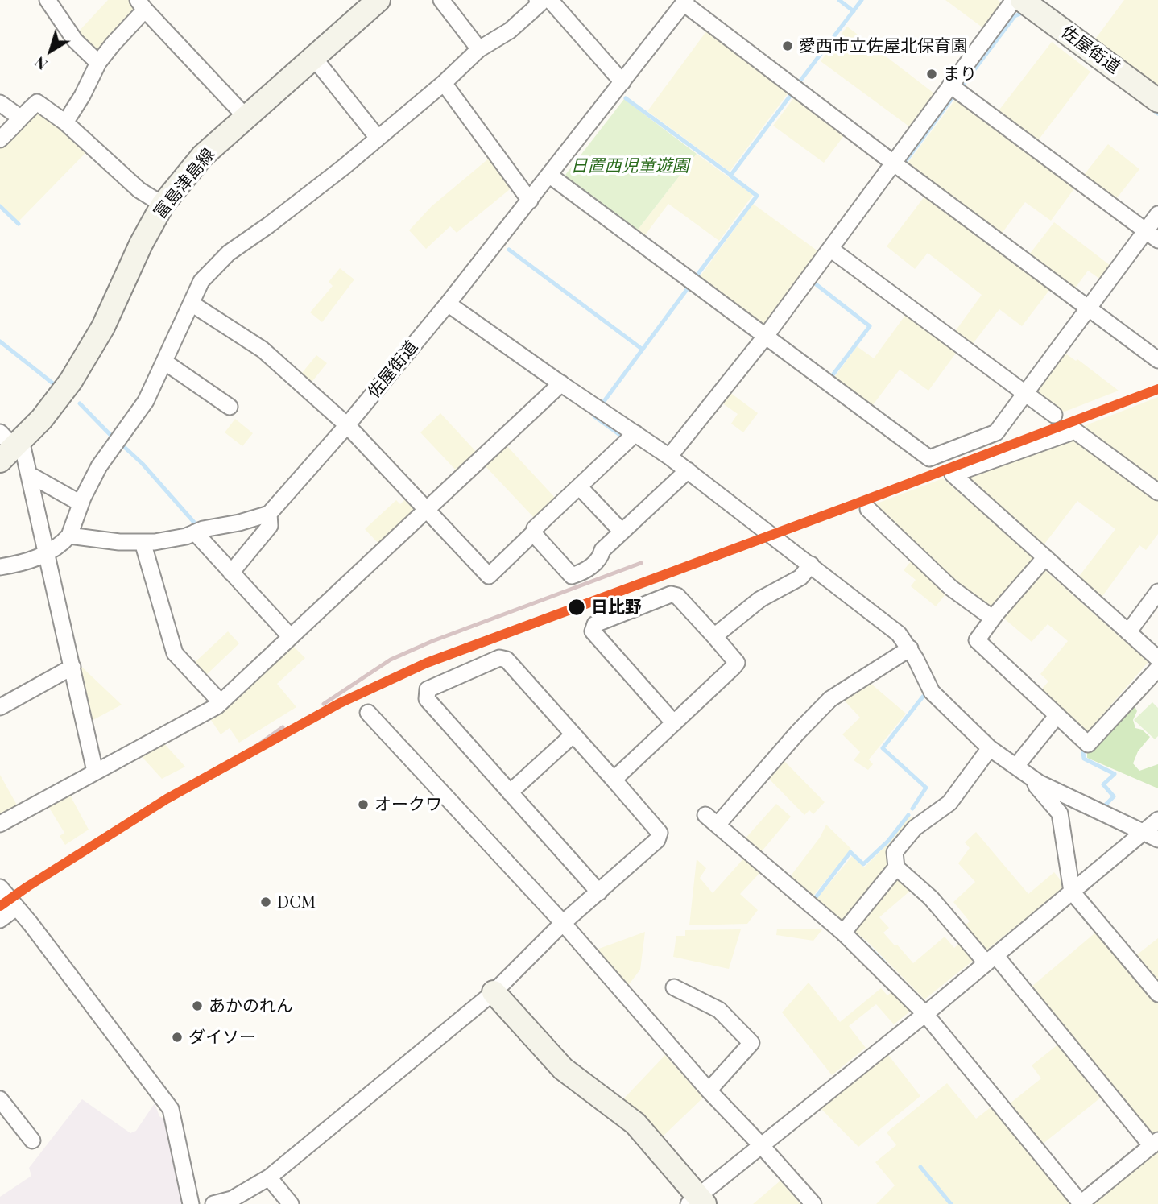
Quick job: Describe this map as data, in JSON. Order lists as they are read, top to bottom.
{
  "streets": {
    "main road": ["佐屋街道", "富島津島線"]
  },
  "parks": ["日置西児童遊園"],
  "places": [
    "愛西市立佐屋北保育園",
    "まり",
    "日比野",
    "オークワ",
    "DCM",
    "あかのれん",
    "ダイソー"
  ],
  "north": "bottom left"
}
